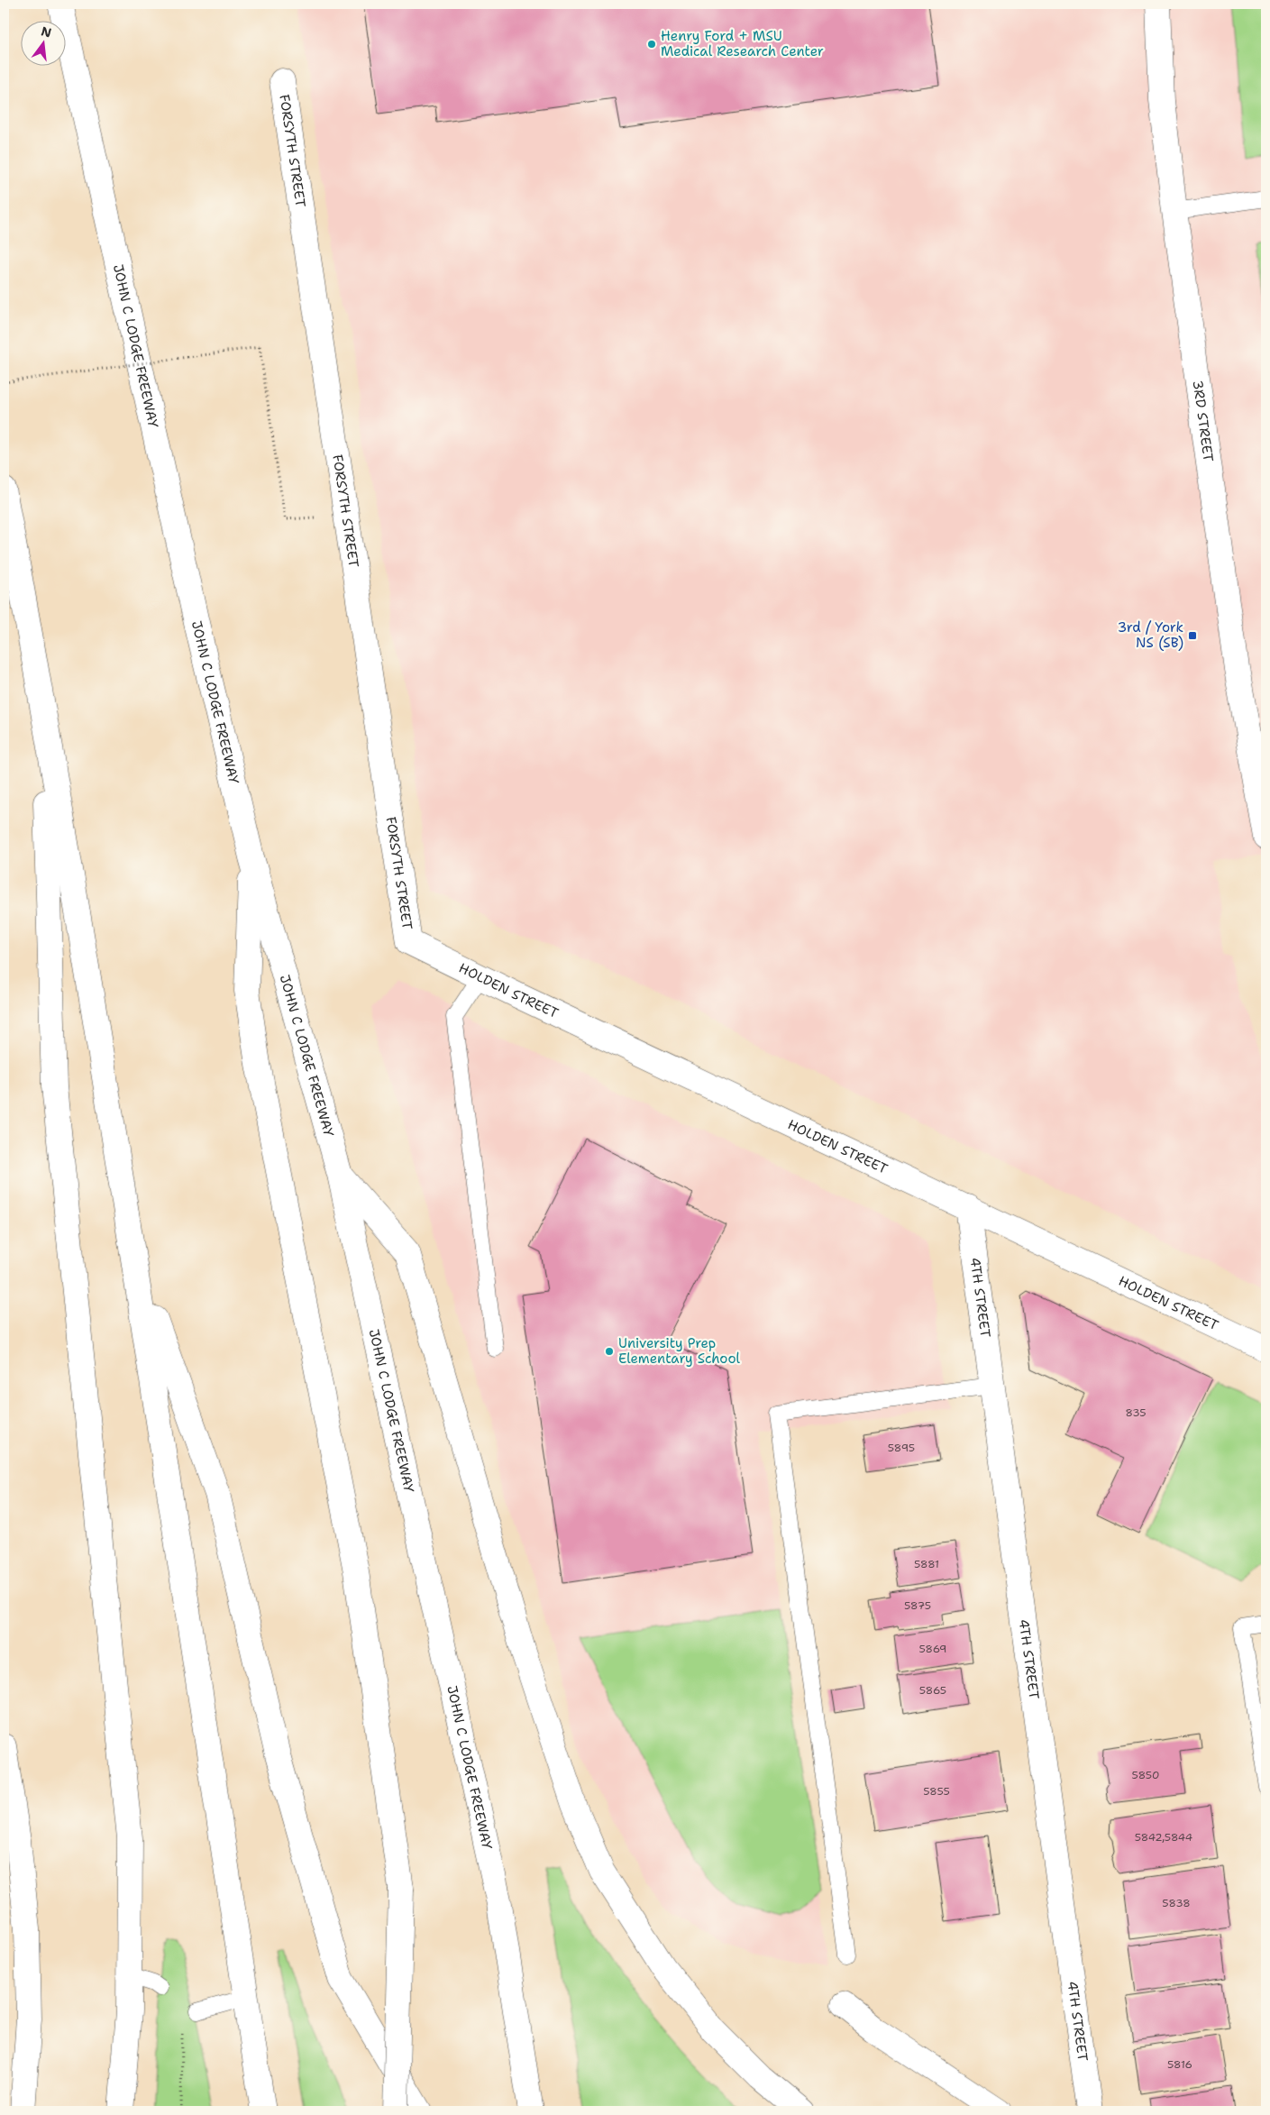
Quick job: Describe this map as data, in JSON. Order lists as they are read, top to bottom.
{
  "streets": {
    "main road": [
      "FORSYTH STREET",
      "JOHN C LODGE FREEWAY",
      "3RD STREET",
      "HOLDEN STREET",
      "4TH STREET"
    ]
  },
  "crossings": [
    ["FORSYTH STREET", "HOLDEN STREET"],
    ["HOLDEN STREET", "4TH STREET"]
  ],
  "places": {
    "other": ["Henry Ford + MSU Medical Research Center", "University Prep Elementary School"],
    "transit": ["3rd / York NS (SB)"]
  },
  "house_numbers": [
    "835",
    "5895",
    "5881",
    "5875",
    "5869",
    "5865",
    "5850",
    "5855",
    "5842,5844",
    "5838",
    "5816"
  ],
  "north": "top"
}
